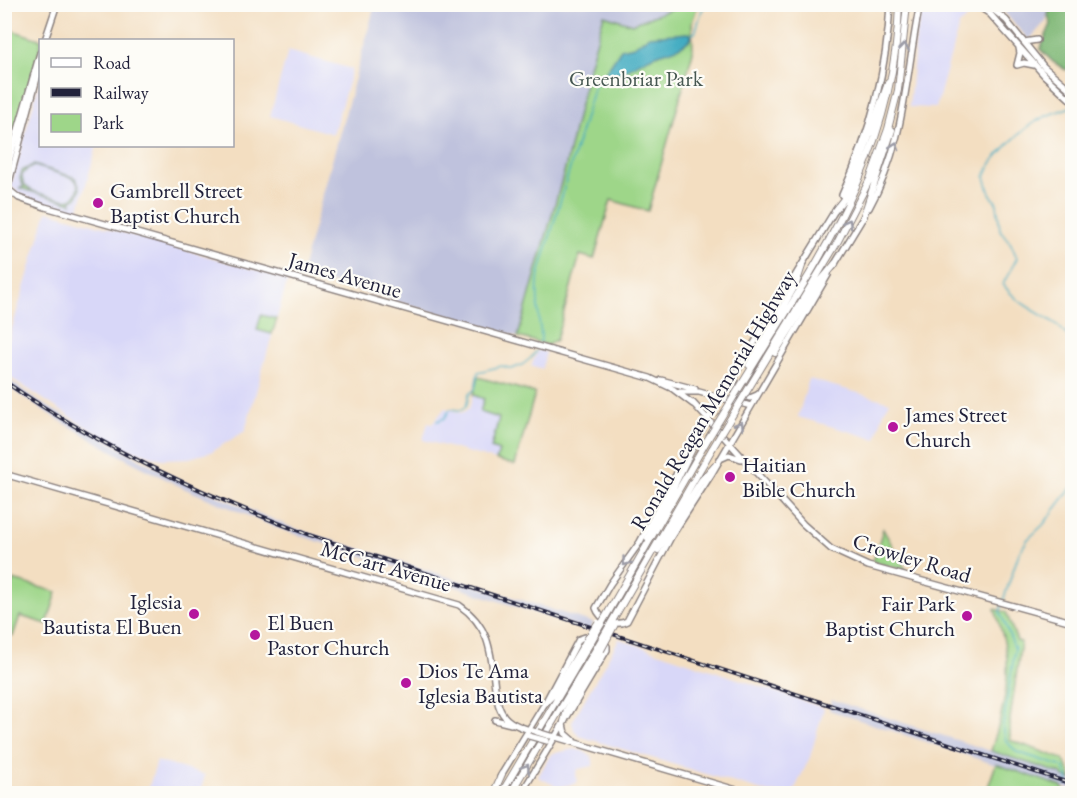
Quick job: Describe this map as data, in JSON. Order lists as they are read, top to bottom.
{
  "streets": {
    "highway": ["Ronald Reagan Memorial Highway"],
    "main road": ["James Avenue", "Crowley Road", "McCart Avenue"]
  },
  "crossings": [
    ["James Avenue", "Crowley Road"]
  ],
  "parks": ["Greenbriar Park"],
  "places": [
    "Gambrell Street Baptist Church",
    "James Street Church",
    "Haitian Bible Church",
    "Iglesia Bautista El Buen",
    "Fair Park Baptist Church",
    "El Buen Pastor Church",
    "Dios Te Ama Iglesia Bautista"
  ],
  "legend": ["Road", "Railway", "Park"]
}
